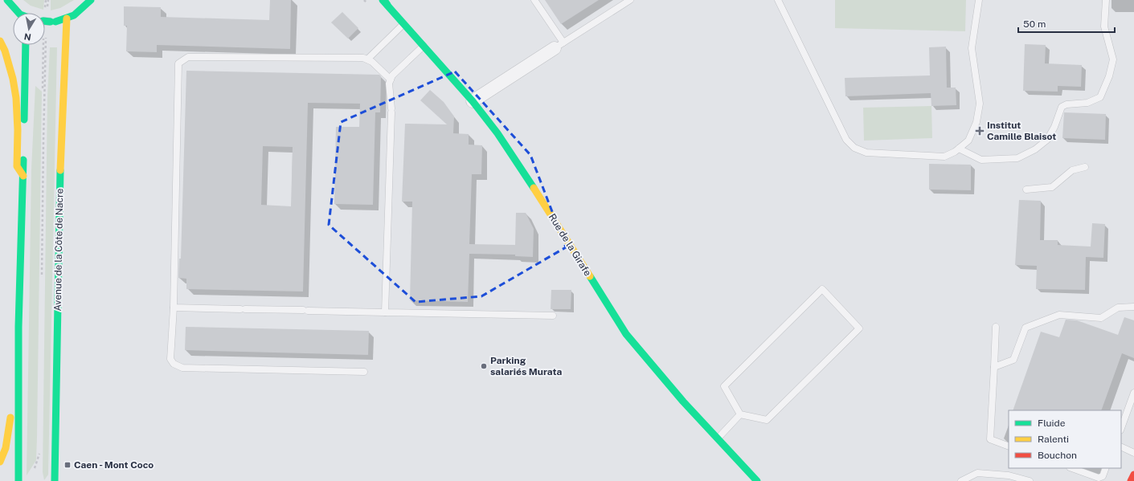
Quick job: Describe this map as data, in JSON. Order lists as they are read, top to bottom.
{
  "streets": {
    "main road": ["Rue de la Girafe", "Avenue de la Côte de Nacre"]
  },
  "places": {
    "health": ["Institut Camille Blaisot"],
    "other": ["Parking salariés Murata"],
    "transit": ["Caen - Mont Coco"]
  },
  "legend": ["Fluide", "Ralenti", "Bouchon"],
  "scale_bar": "50 m",
  "north": "bottom"
}
